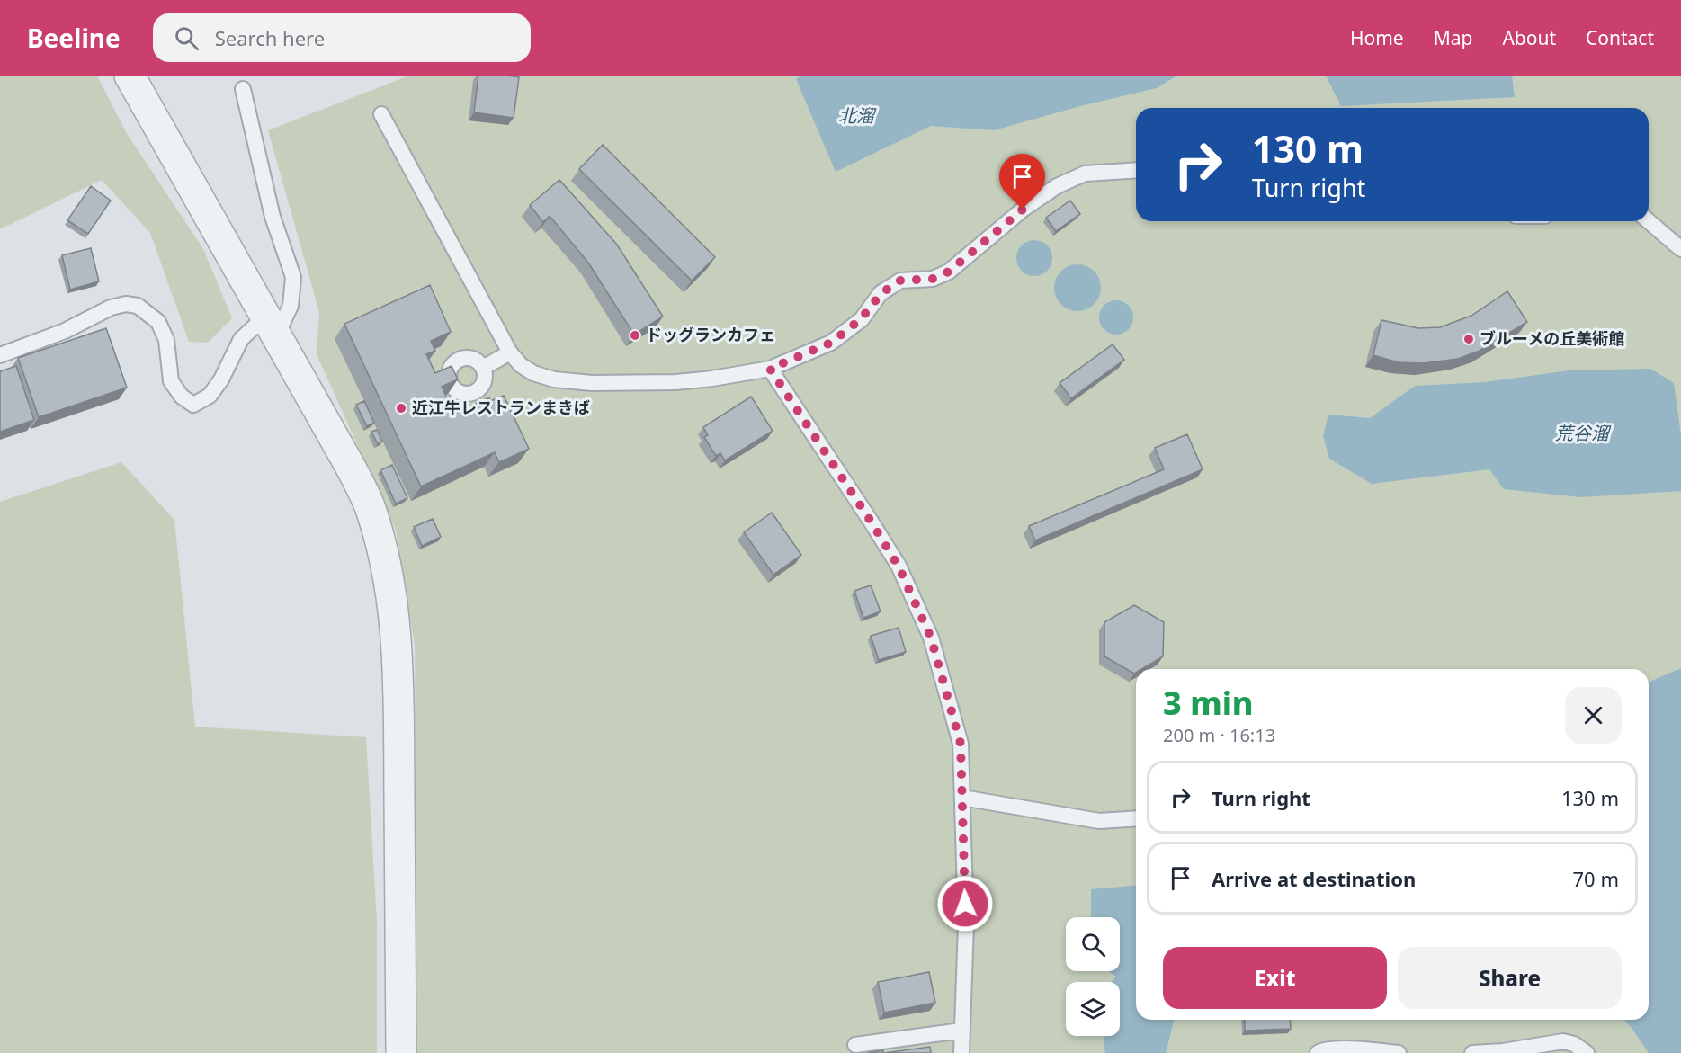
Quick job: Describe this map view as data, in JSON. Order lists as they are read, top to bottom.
{
  "water": ["北溜", "荒谷溜"],
  "places": ["ドッグランカフェ", "ブルーメの丘美術館", "近江牛レストランまきば"],
  "page": {
    "header": "Beeline",
    "search": "Search here",
    "nav": [
      "Home",
      "Map",
      "About",
      "Contact"
    ],
    "turn": ["130 m", "Turn right"],
    "heading": ["3 min", "200 m · 16:13"],
    "list": [
      {
        "name": "Turn right",
        "value": "130 m"
      },
      {
        "name": "Arrive at destination",
        "value": "70 m"
      }
    ],
    "buttons": ["Exit", "Share"]
  }
}
